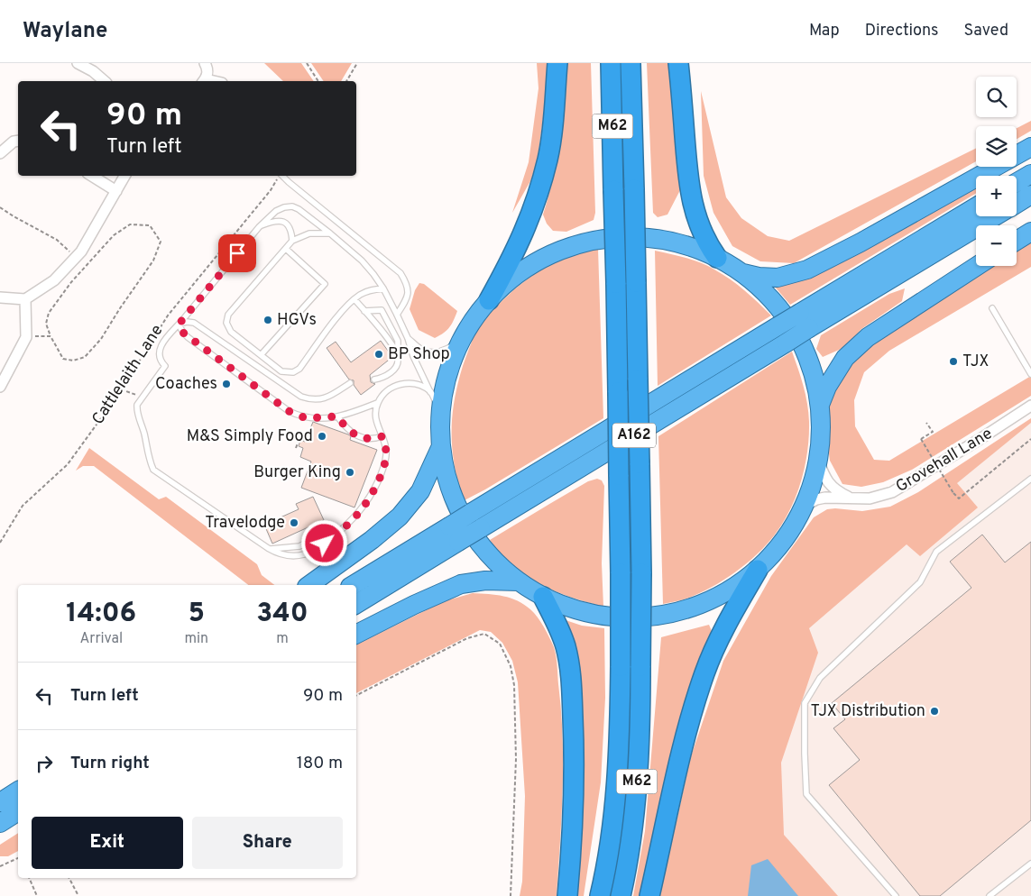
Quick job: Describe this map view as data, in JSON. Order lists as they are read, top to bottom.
{
  "streets": {
    "highway": ["M62", "A162"],
    "street": ["Grovehall Lane"],
    "path": ["Cattlelaith Lane"]
  },
  "places": [
    "HGVs",
    "BP Shop",
    "TJX",
    "Coaches",
    "M&S Simply Food",
    "Burger King",
    "Travelodge",
    "TJX Distribution"
  ],
  "page": {
    "header": "Waylane",
    "nav": ["Map", "Directions", "Saved"],
    "map_buttons": ["+", "−"],
    "turn": ["90 m", "Turn left"],
    "eta": [
      "14:06",
      "Arrival",
      "5",
      "min",
      "340",
      "m"
    ],
    "list": [
      {
        "name": "Turn left",
        "value": "90 m"
      },
      {
        "name": "Turn right",
        "value": "180 m"
      }
    ],
    "buttons": ["Exit", "Share"]
  }
}
